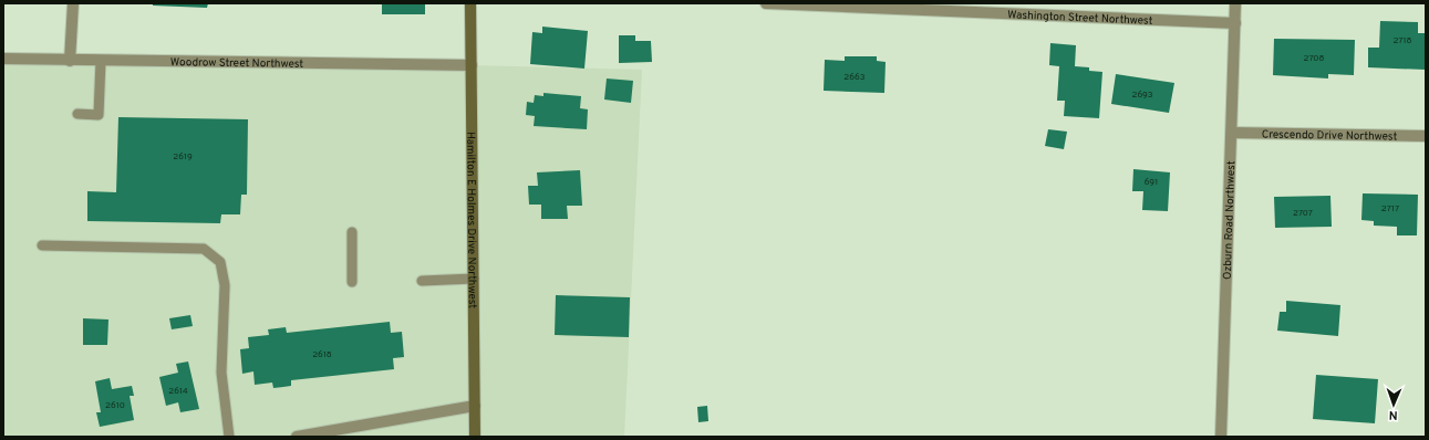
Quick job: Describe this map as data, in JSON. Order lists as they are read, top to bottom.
{
  "streets": {
    "main road": ["Hamilton E Holmes Drive Northwest"],
    "street": [
      "Washington Street Northwest",
      "Woodrow Street Northwest",
      "Crescendo Drive Northwest",
      "Ozburn Road Northwest"
    ]
  },
  "crossings": [
    ["Washington Street Northwest", "Ozburn Road Northwest"],
    ["Woodrow Street Northwest", "Hamilton E Holmes Drive Northwest"],
    ["Crescendo Drive Northwest", "Ozburn Road Northwest"]
  ],
  "house_numbers": [
    "2718",
    "2708",
    "2663",
    "2693",
    "2619",
    "691",
    "2717",
    "2707",
    "2618",
    "2614",
    "2610"
  ],
  "north": "bottom"
}
